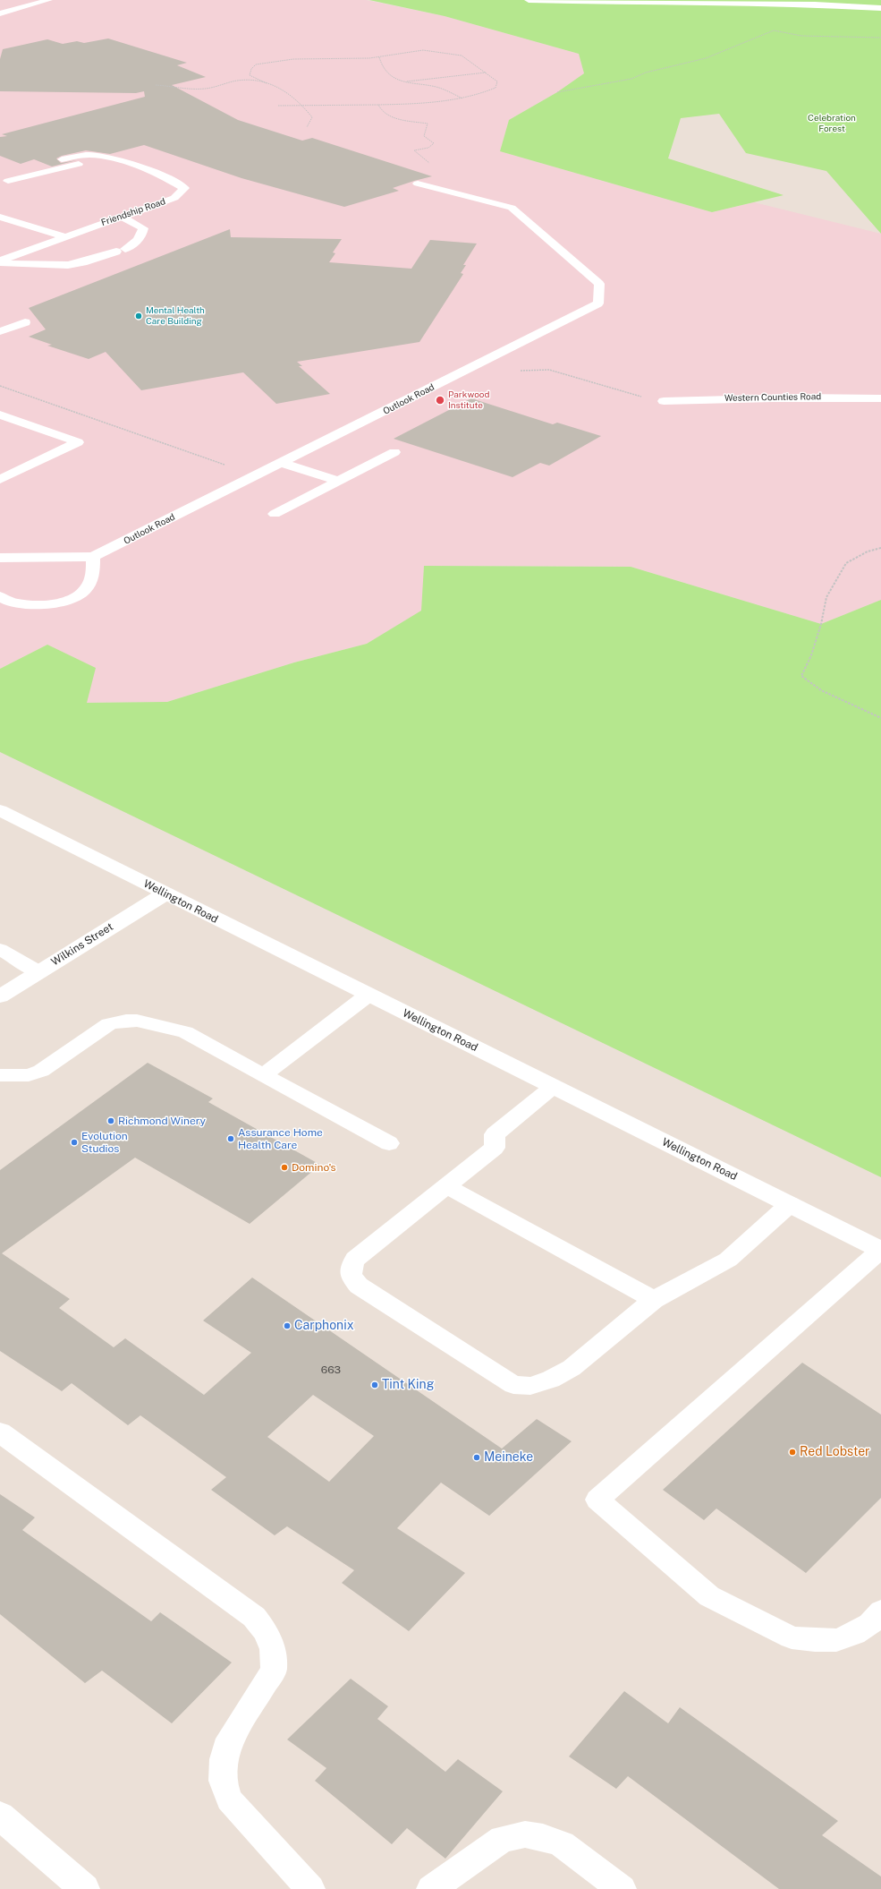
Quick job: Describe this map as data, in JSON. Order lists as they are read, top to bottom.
{
  "streets": {
    "street": ["Western Counties Road", "Wellington Road", "Wilkins Street"],
    "lane": ["Friendship Road", "Outlook Road"]
  },
  "crossings": [
    ["Wellington Road", "Wilkins Street"]
  ],
  "parks": ["Celebration Forest"],
  "places": [
    "Mental Health Care Building",
    "Parkwood Institute",
    "Richmond Winery",
    "Assurance Home Health Care",
    "Evolution Studios",
    "Domino's",
    "Carphonix",
    "Tint King",
    "Red Lobster",
    "Meineke"
  ],
  "house_numbers": ["663"]
}
